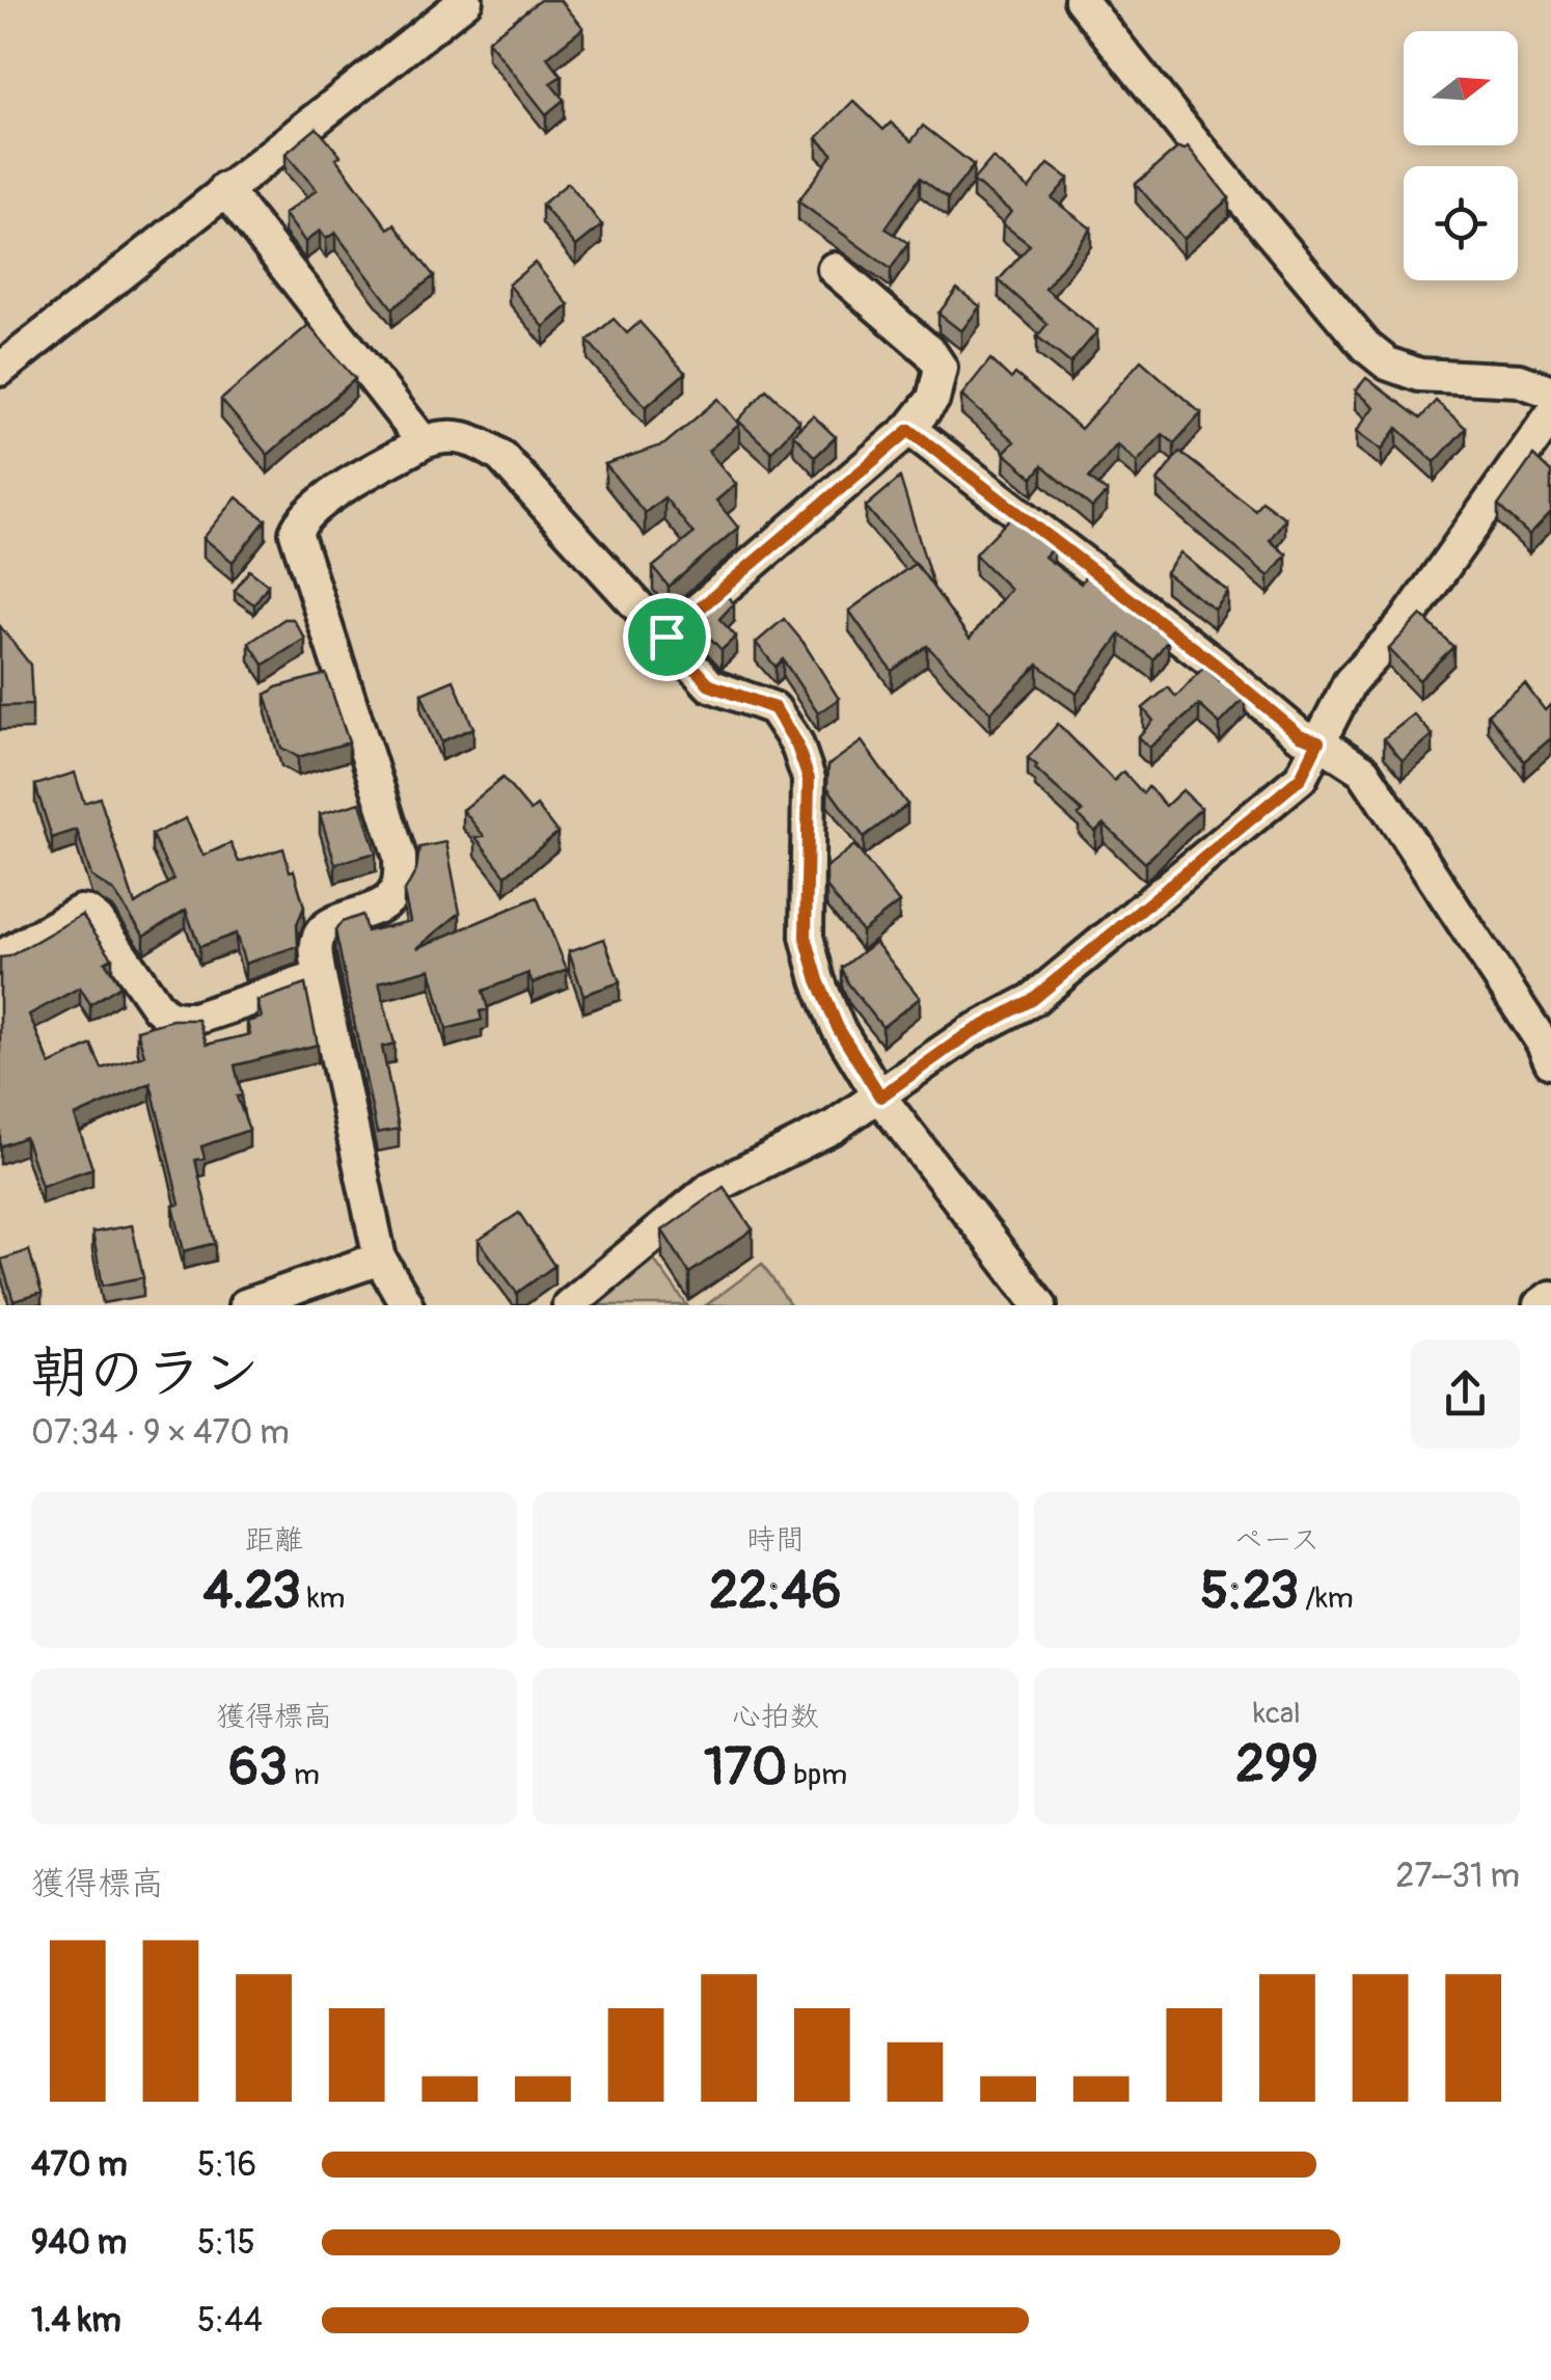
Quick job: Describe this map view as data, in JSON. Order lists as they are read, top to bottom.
{
  "north": "right",
  "page": {
    "heading": ["朝のラン", "07:34 · 9 × 470 m"],
    "stats": [
      ["距離", "4.23 km"],
      ["時間", "22:46"],
      ["ペース", "5:23 /km"],
      ["獲得標高", "63 m"],
      ["心拍数", "170 bpm"],
      ["kcal", "299"]
    ],
    "chart": ["獲得標高", "27–31 m"],
    "list": [
      {
        "name": "470 m",
        "note": "5:16"
      },
      {
        "name": "940 m",
        "note": "5:15"
      },
      {
        "name": "1.4 km",
        "note": "5:44"
      }
    ]
  }
}
